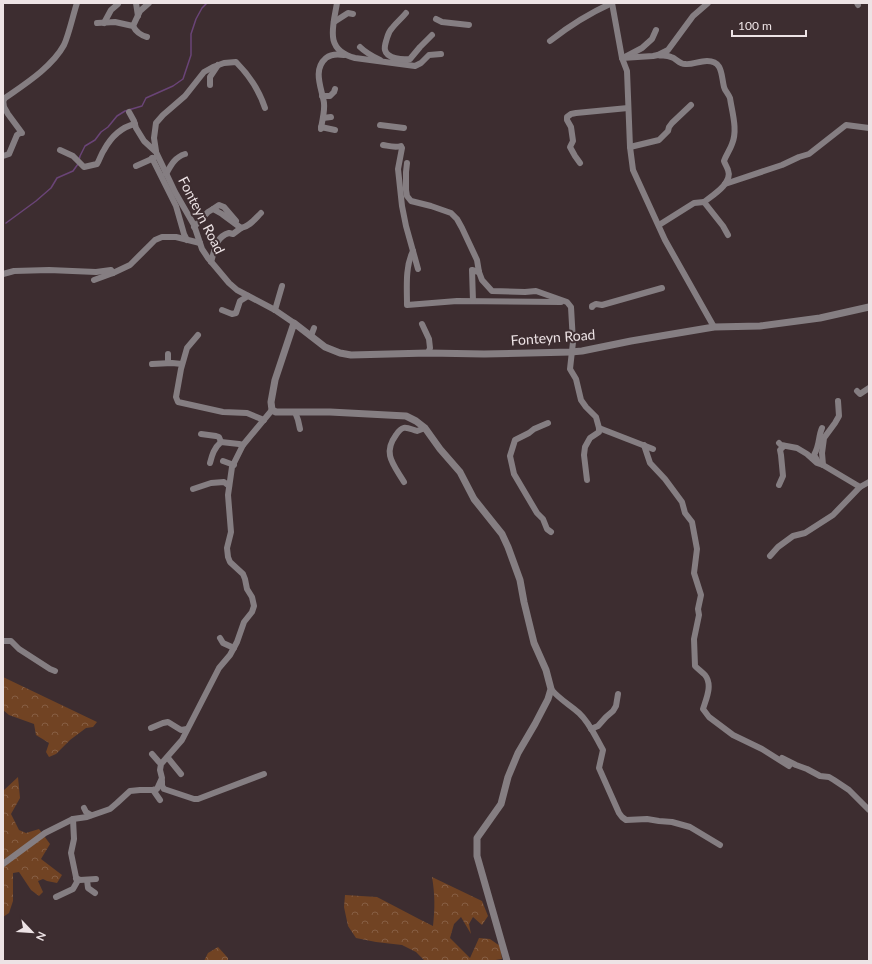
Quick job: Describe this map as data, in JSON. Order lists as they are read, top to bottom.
{
  "streets": {
    "street": ["Fonteyn Road"]
  },
  "scale_bar": "100 m",
  "north": "bottom right"
}
